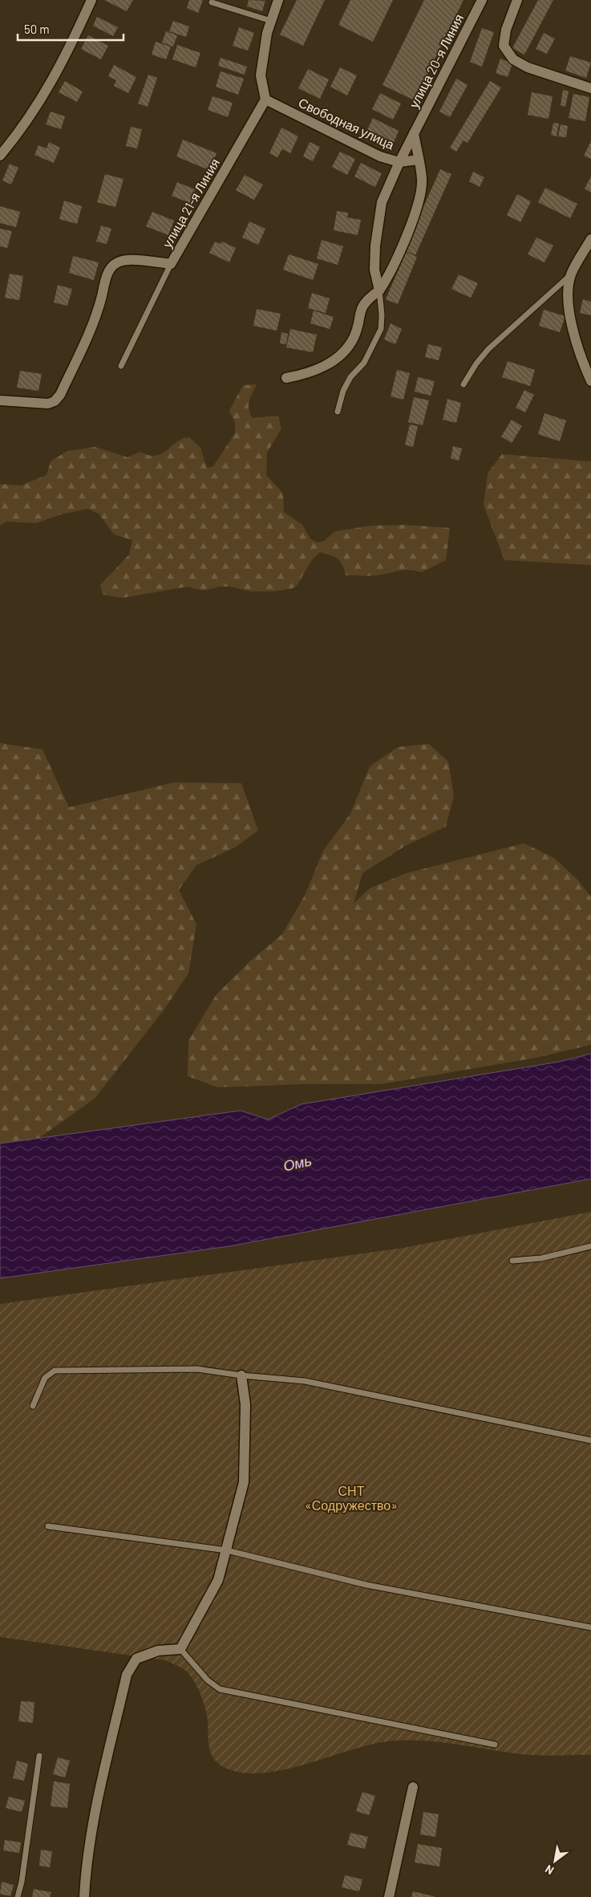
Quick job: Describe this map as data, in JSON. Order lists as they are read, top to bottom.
{
  "streets": {
    "street": ["улица 20-я Линия", "Свободная улица", "улица 21-я Линия"]
  },
  "crossings": [
    ["улица 20-я Линия", "Свободная улица"],
    ["Свободная улица", "улица 21-я Линия"]
  ],
  "water": ["Омь"],
  "parks": ["СНТ «Содружество»"],
  "scale_bar": "50 m",
  "north": "bottom left"
}
